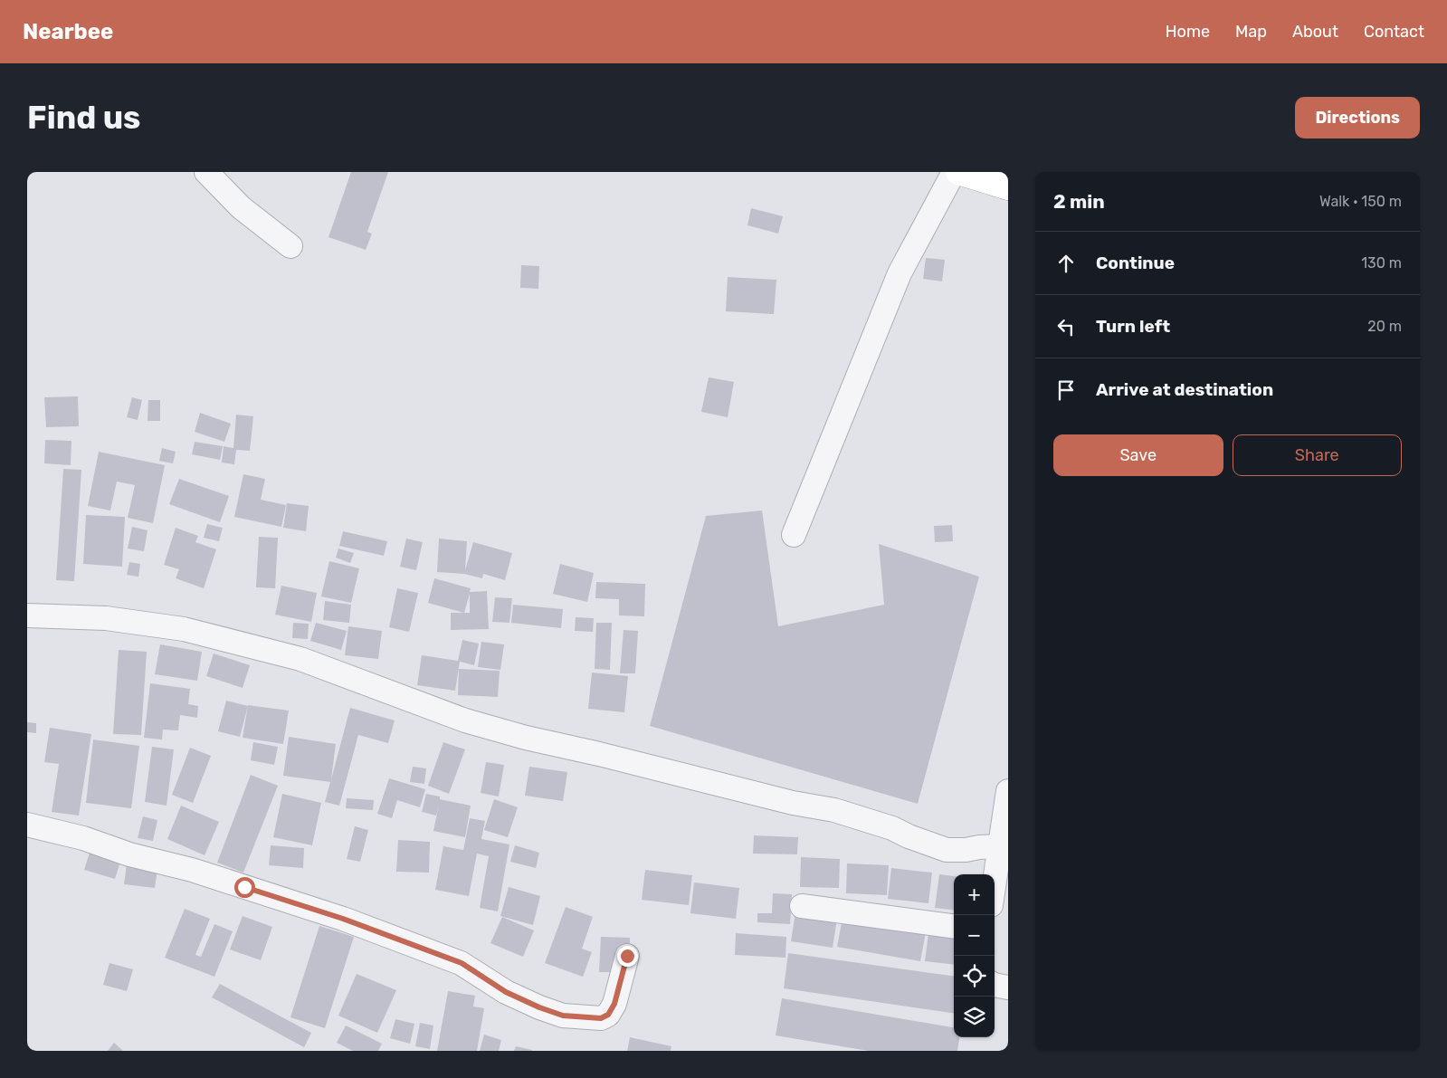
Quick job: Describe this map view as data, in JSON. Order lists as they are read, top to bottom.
{
  "page": {
    "header": "Nearbee",
    "nav": [
      "Home",
      "Map",
      "About",
      "Contact"
    ],
    "buttons": [
      "Directions",
      ["Save", "Share"]
    ],
    "title": "Find us",
    "heading": ["2 min", "Walk · 150 m"],
    "list": [
      ["Continue", "130 m"],
      ["Turn left", "20 m"],
      "Arrive at destination"
    ],
    "map_buttons": ["+", "−"]
  }
}
